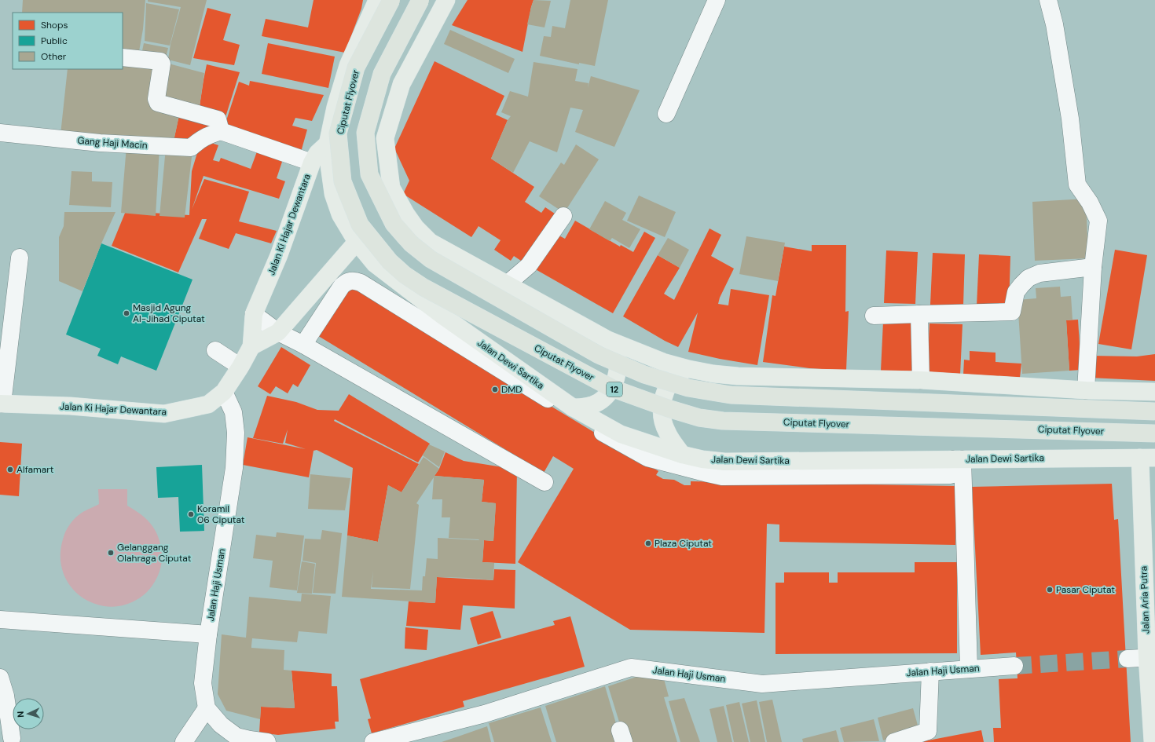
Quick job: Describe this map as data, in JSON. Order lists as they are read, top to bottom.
{
  "streets": {
    "highway": ["Ciputat Flyover", "12"],
    "main road": ["Jalan Ki Hajar Dewantara", "Jalan Dewi Sartika", "Jalan Aria Putra"],
    "street": ["Gang Haji Macin", "Jalan Haji Usman"]
  },
  "crossings": [
    ["Jalan Ki Hajar Dewantara", "Jalan Dewi Sartika"],
    ["Jalan Ki Hajar Dewantara", "Jalan Haji Usman"],
    ["Jalan Dewi Sartika", "Jalan Aria Putra"]
  ],
  "places": [
    "Masjid Agung Al-Jihad Ciputat",
    "DMD",
    "Alfamart",
    "Koramil 06 Ciputat",
    "Plaza Ciputat",
    "Gelanggang Olahraga Ciputat",
    "Pasar Ciputat"
  ],
  "legend": ["Shops", "Public", "Other"],
  "north": "left"
}
